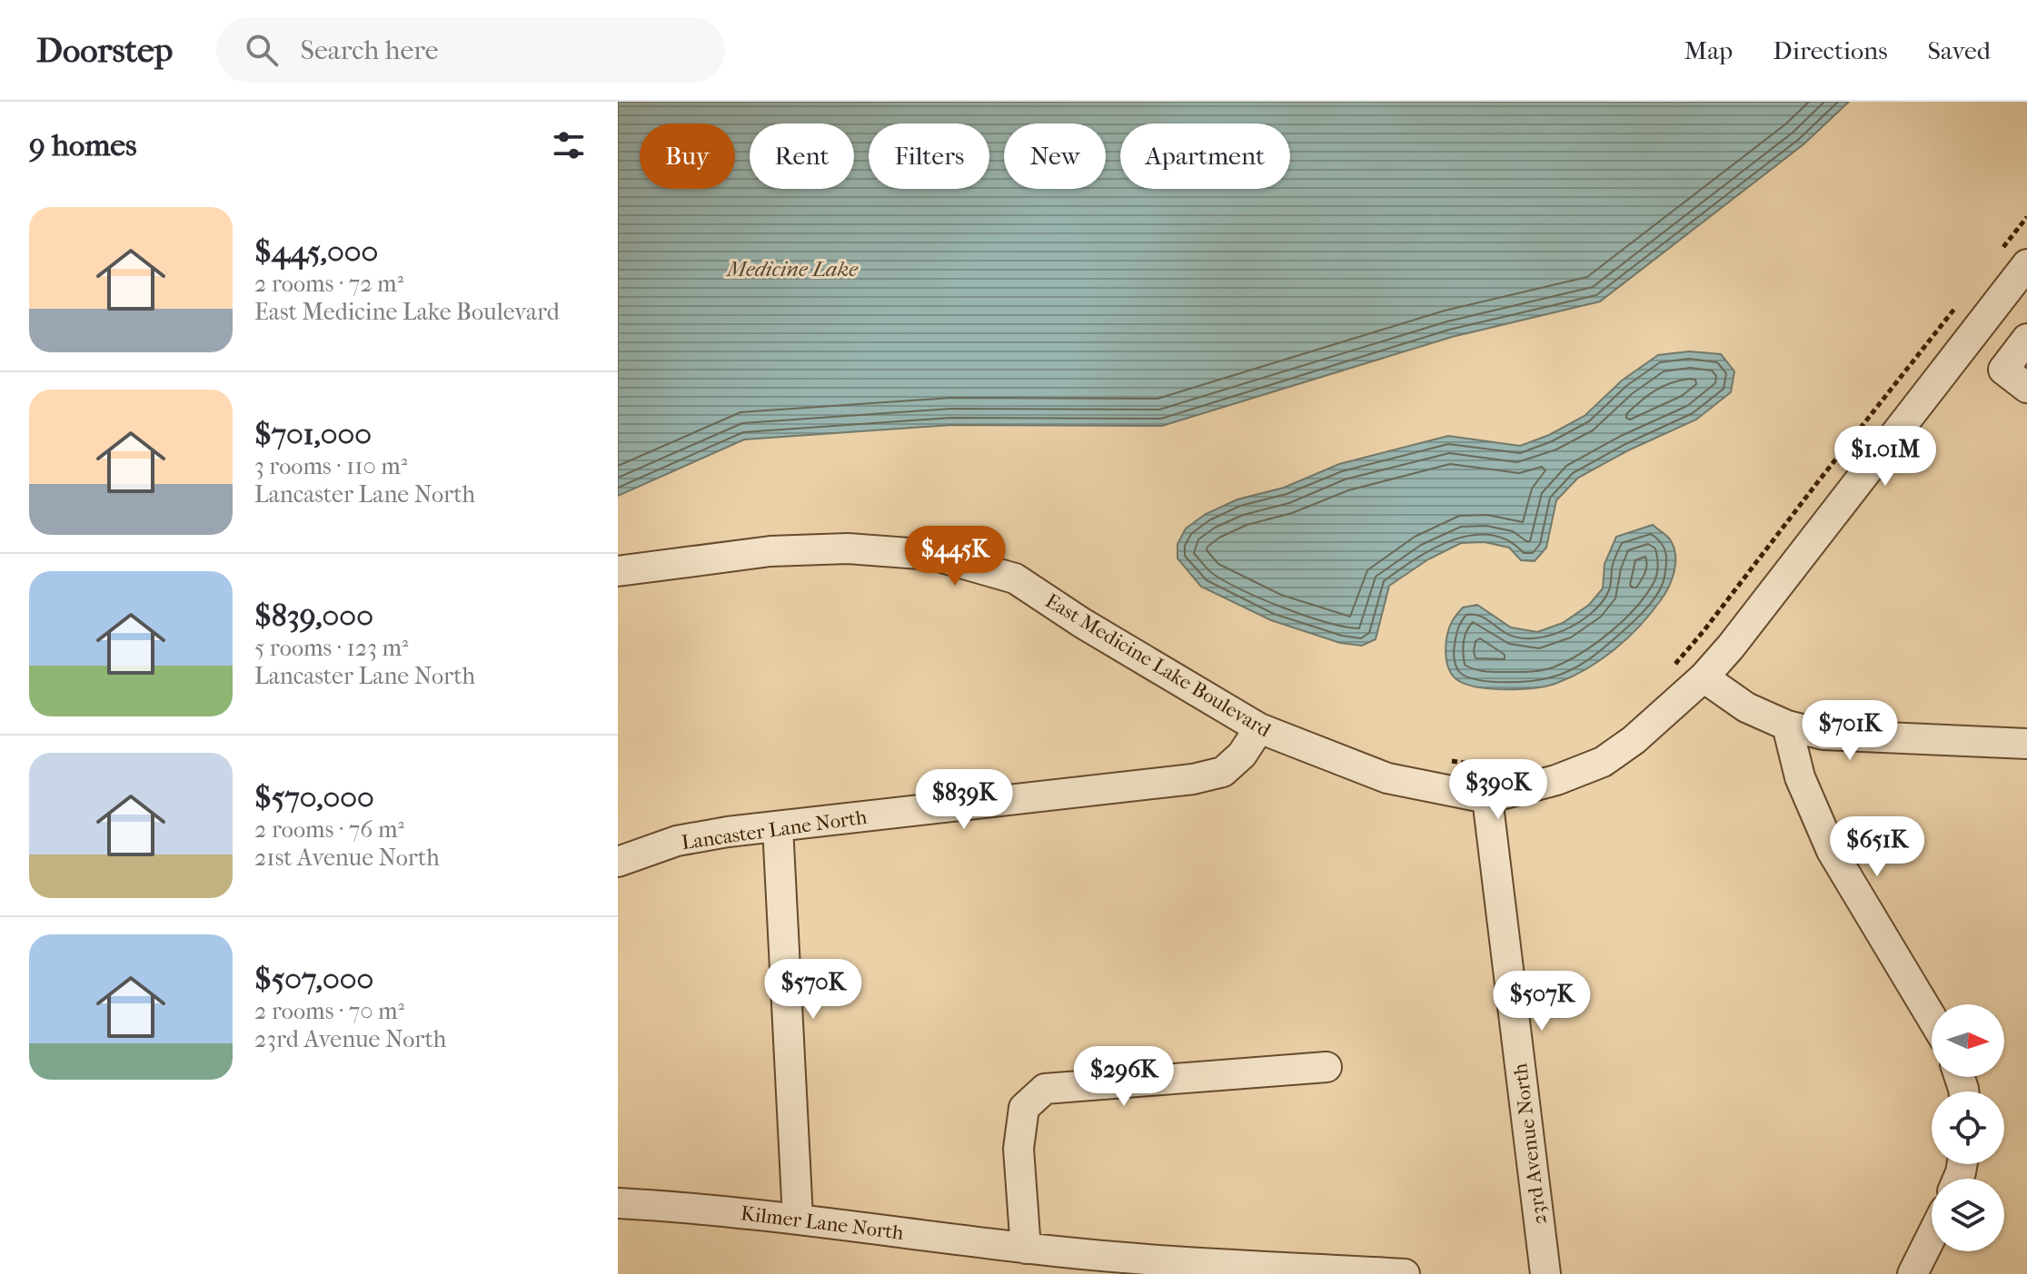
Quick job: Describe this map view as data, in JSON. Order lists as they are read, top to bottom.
{
  "streets": {
    "street": [
      "East Medicine Lake Boulevard",
      "Lancaster Lane North",
      "23rd Avenue North",
      "Kilmer Lane North"
    ]
  },
  "crossings": [
    ["East Medicine Lake Boulevard", "Lancaster Lane North"],
    ["East Medicine Lake Boulevard", "23rd Avenue North"]
  ],
  "water": ["Medicine Lake"],
  "north": "right",
  "page": {
    "header": "Doorstep",
    "search": "Search here",
    "nav": ["Map", "Directions", "Saved"],
    "heading": "9 homes",
    "chip": [
      "Buy",
      "Rent",
      "Filters",
      "New",
      "Apartment"
    ],
    "list": [
      {
        "name": "$445,000",
        "note": "2 rooms · 72 m² · East Medicine Lake Boulevard"
      },
      {
        "name": "$701,000",
        "note": "3 rooms · 110 m² · Lancaster Lane North"
      },
      {
        "name": "$839,000",
        "note": "5 rooms · 123 m² · Lancaster Lane North"
      },
      {
        "name": "$570,000",
        "note": "2 rooms · 76 m² · 21st Avenue North"
      },
      {
        "name": "$507,000",
        "note": "2 rooms · 70 m² · 23rd Avenue North"
      }
    ],
    "price": [
      "$1.01M",
      "$445K",
      "$701K",
      "$390K",
      "$839K",
      "$651K",
      "$570K",
      "$507K",
      "$296K"
    ]
  }
}
